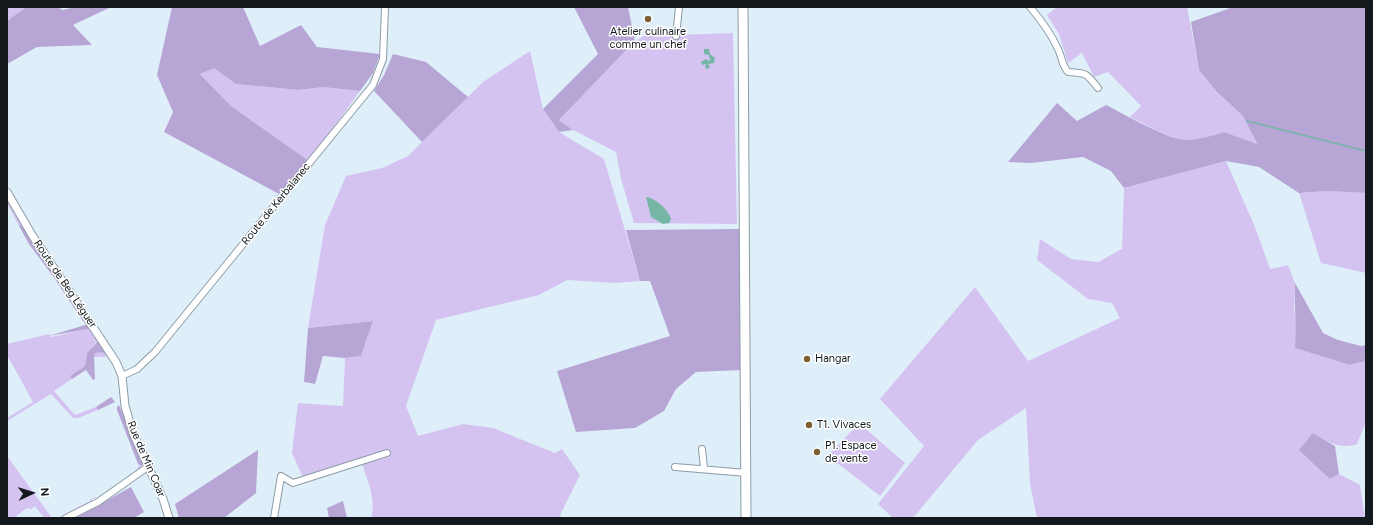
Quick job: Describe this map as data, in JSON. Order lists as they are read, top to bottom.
{
  "streets": {
    "street": ["Route de Kerbalanec", "Route de Beg Léguer", "Rue de Min Coar"]
  },
  "crossings": [
    ["Route de Kerbalanec", "Route de Beg Léguer"],
    ["Route de Kerbalanec", "Rue de Min Coar"],
    ["Route de Beg Léguer", "Rue de Min Coar"]
  ],
  "places": [
    "Atelier culinaire comme un chef",
    "Hangar",
    "T1. Vivaces",
    "P1. Espace de vente"
  ],
  "north": "right"
}
